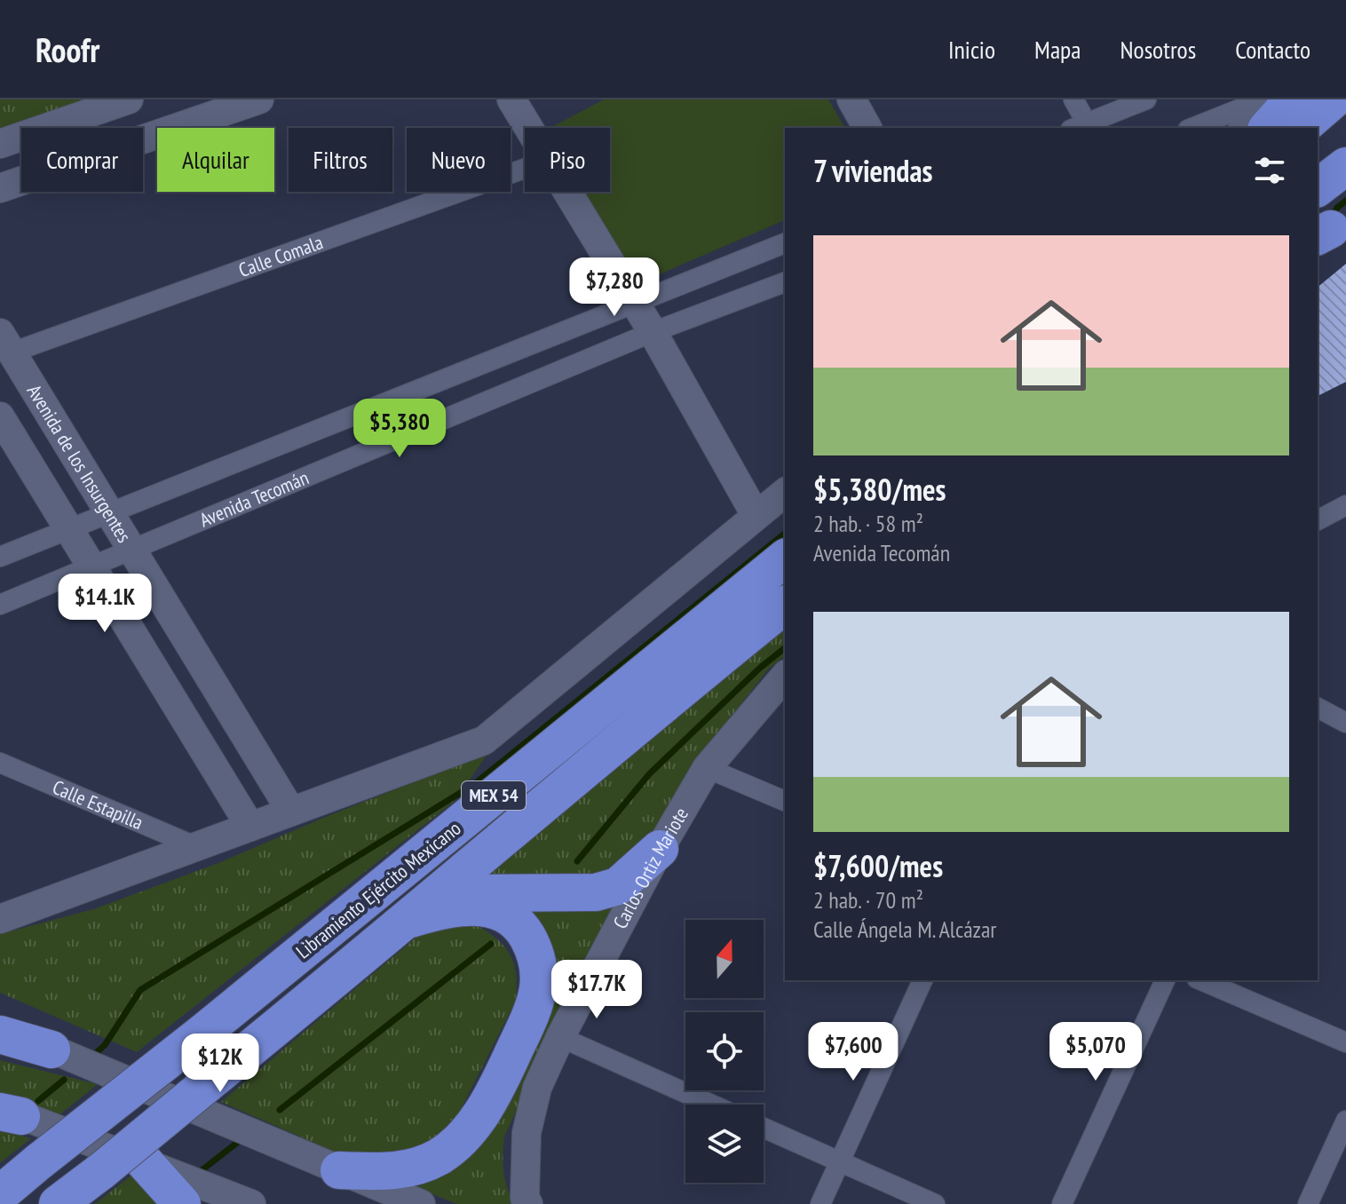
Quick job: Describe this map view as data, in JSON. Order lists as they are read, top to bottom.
{
  "streets": {
    "highway": ["MEX 54", "Libramiento Ejército Mexicano"],
    "street": [
      "Calle Comala",
      "Avenida de los Insurgentes",
      "Avenida Tecomán",
      "Calle Estapilla",
      "Carlos Ortiz Mariote"
    ]
  },
  "crossings": [
    ["Calle Comala", "Avenida de los Insurgentes"],
    ["Avenida de los Insurgentes", "Avenida Tecomán"]
  ],
  "north": "top",
  "page": {
    "header": "Roofr",
    "nav": [
      "Inicio",
      "Mapa",
      "Nosotros",
      "Contacto"
    ],
    "chip": [
      "Comprar",
      "Alquilar",
      "Filtros",
      "Nuevo",
      "Piso"
    ],
    "heading": "7 viviendas",
    "list": [
      {
        "name": "$5,380/mes",
        "note": "2 hab. · 58 m² · Avenida Tecomán"
      },
      {
        "name": "$7,600/mes",
        "note": "2 hab. · 70 m² · Calle Ángela M. Alcázar"
      }
    ],
    "price": [
      "$7,280",
      "$5,380",
      "$14.1K",
      "$17.7K",
      "$7,600",
      "$5,070",
      "$12K"
    ]
  }
}
